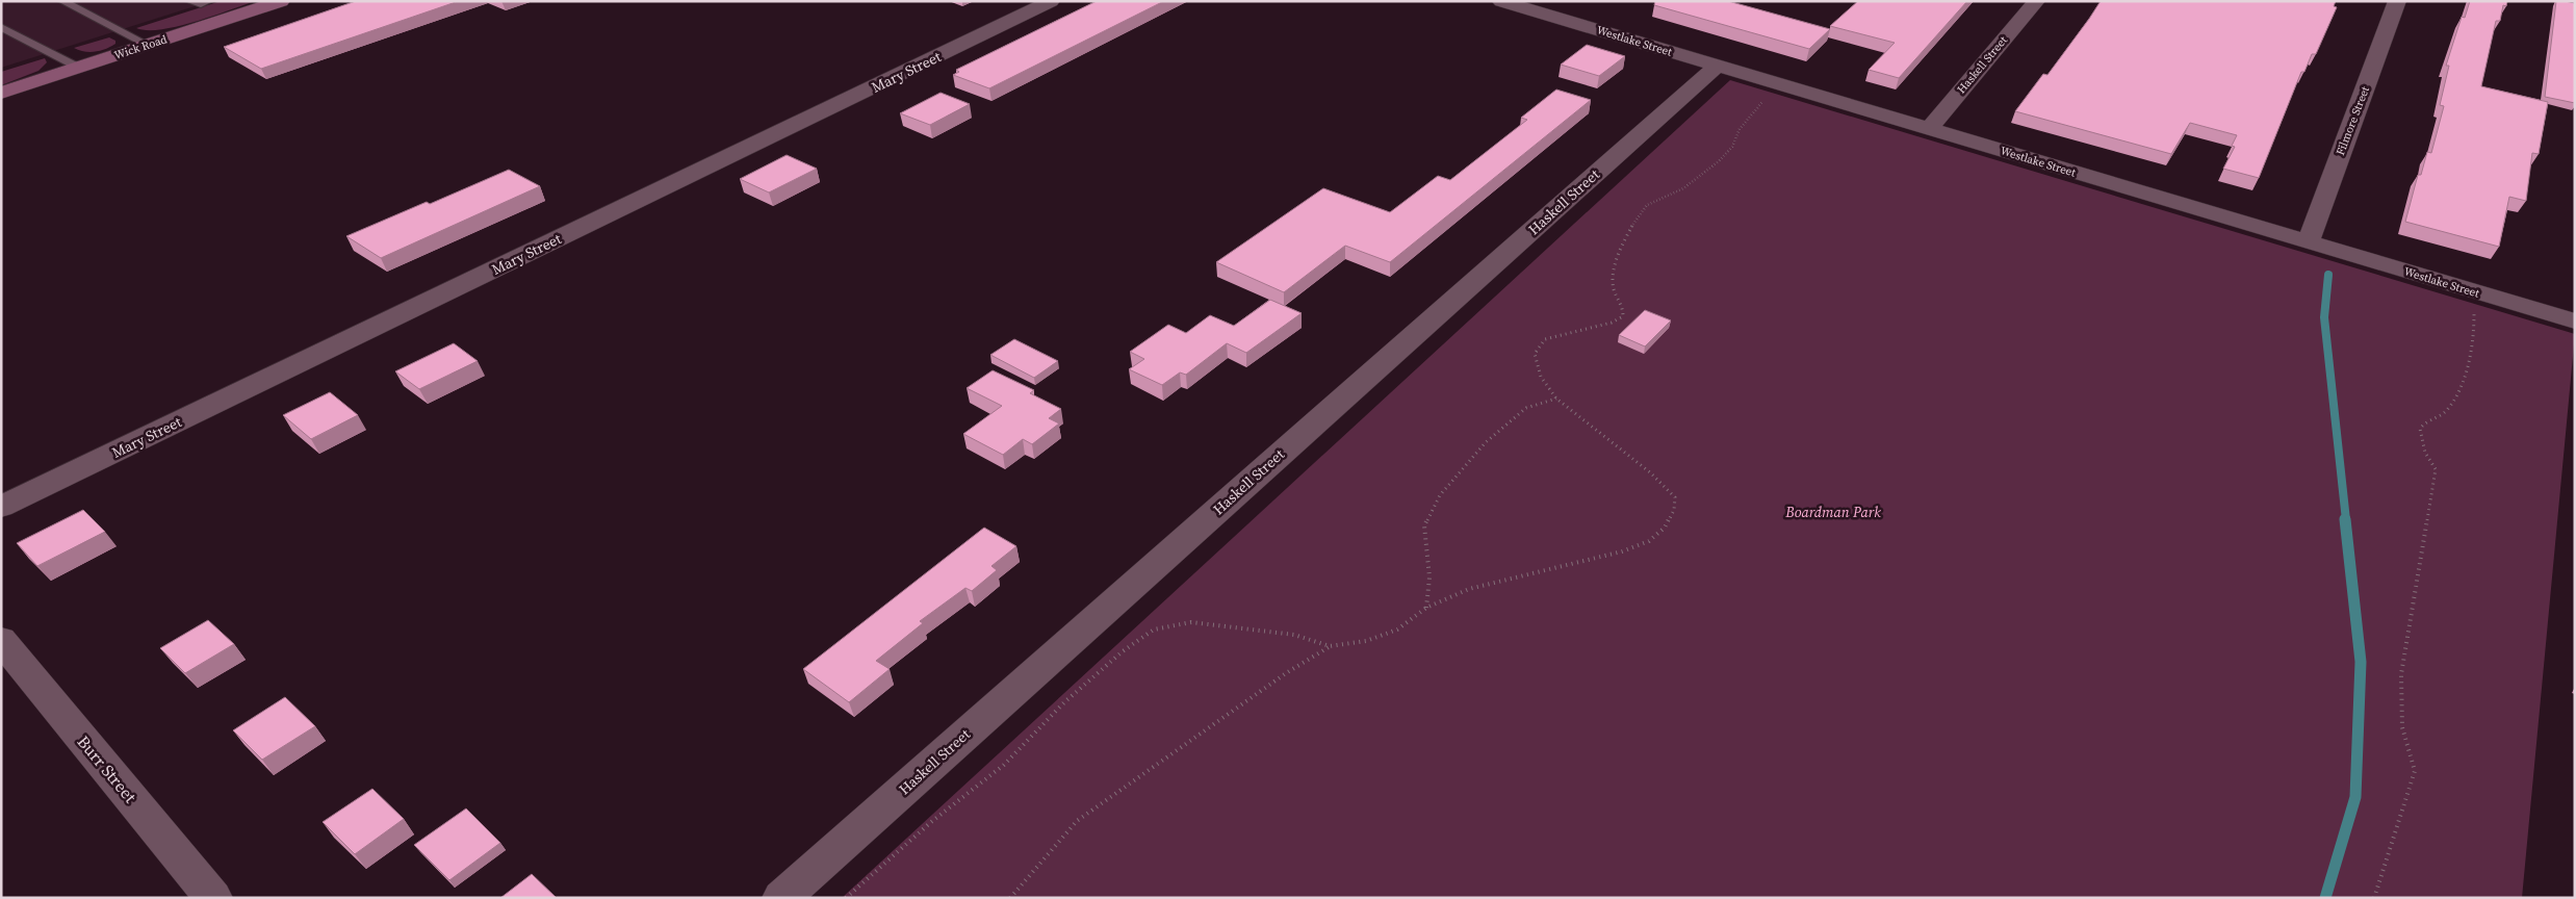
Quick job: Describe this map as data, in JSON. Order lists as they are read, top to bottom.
{
  "streets": {
    "street": [
      "Westlake Street",
      "Wick Road",
      "Haskell Street",
      "Mary Street",
      "Filmore Street",
      "Burr Street"
    ]
  },
  "crossings": [
    ["Westlake Street", "Haskell Street"],
    ["Westlake Street", "Filmore Street"]
  ],
  "parks": ["Boardman Park"]
}
